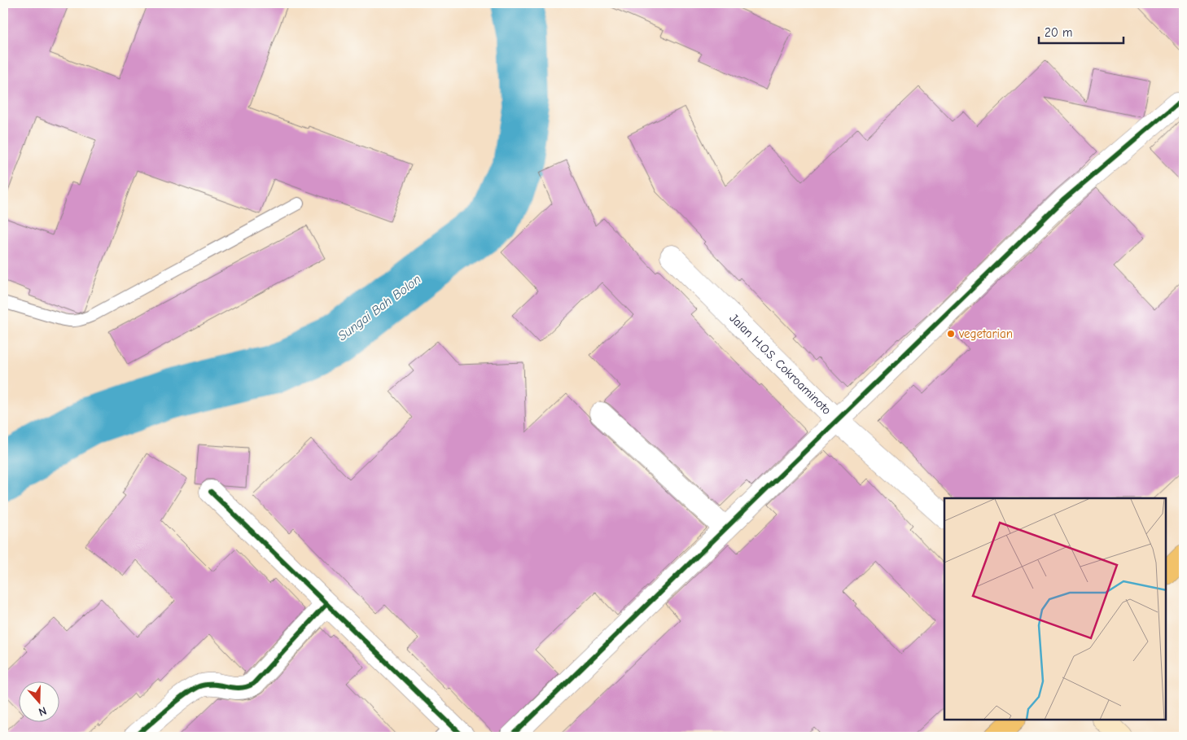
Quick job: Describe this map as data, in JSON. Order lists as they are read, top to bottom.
{
  "streets": {
    "street": ["Jalan H.O.S. Cokroaminoto"]
  },
  "water": ["Sungai Bah Bolon"],
  "places": ["vegetarian"],
  "scale_bar": "20 m",
  "north": "bottom"
}
